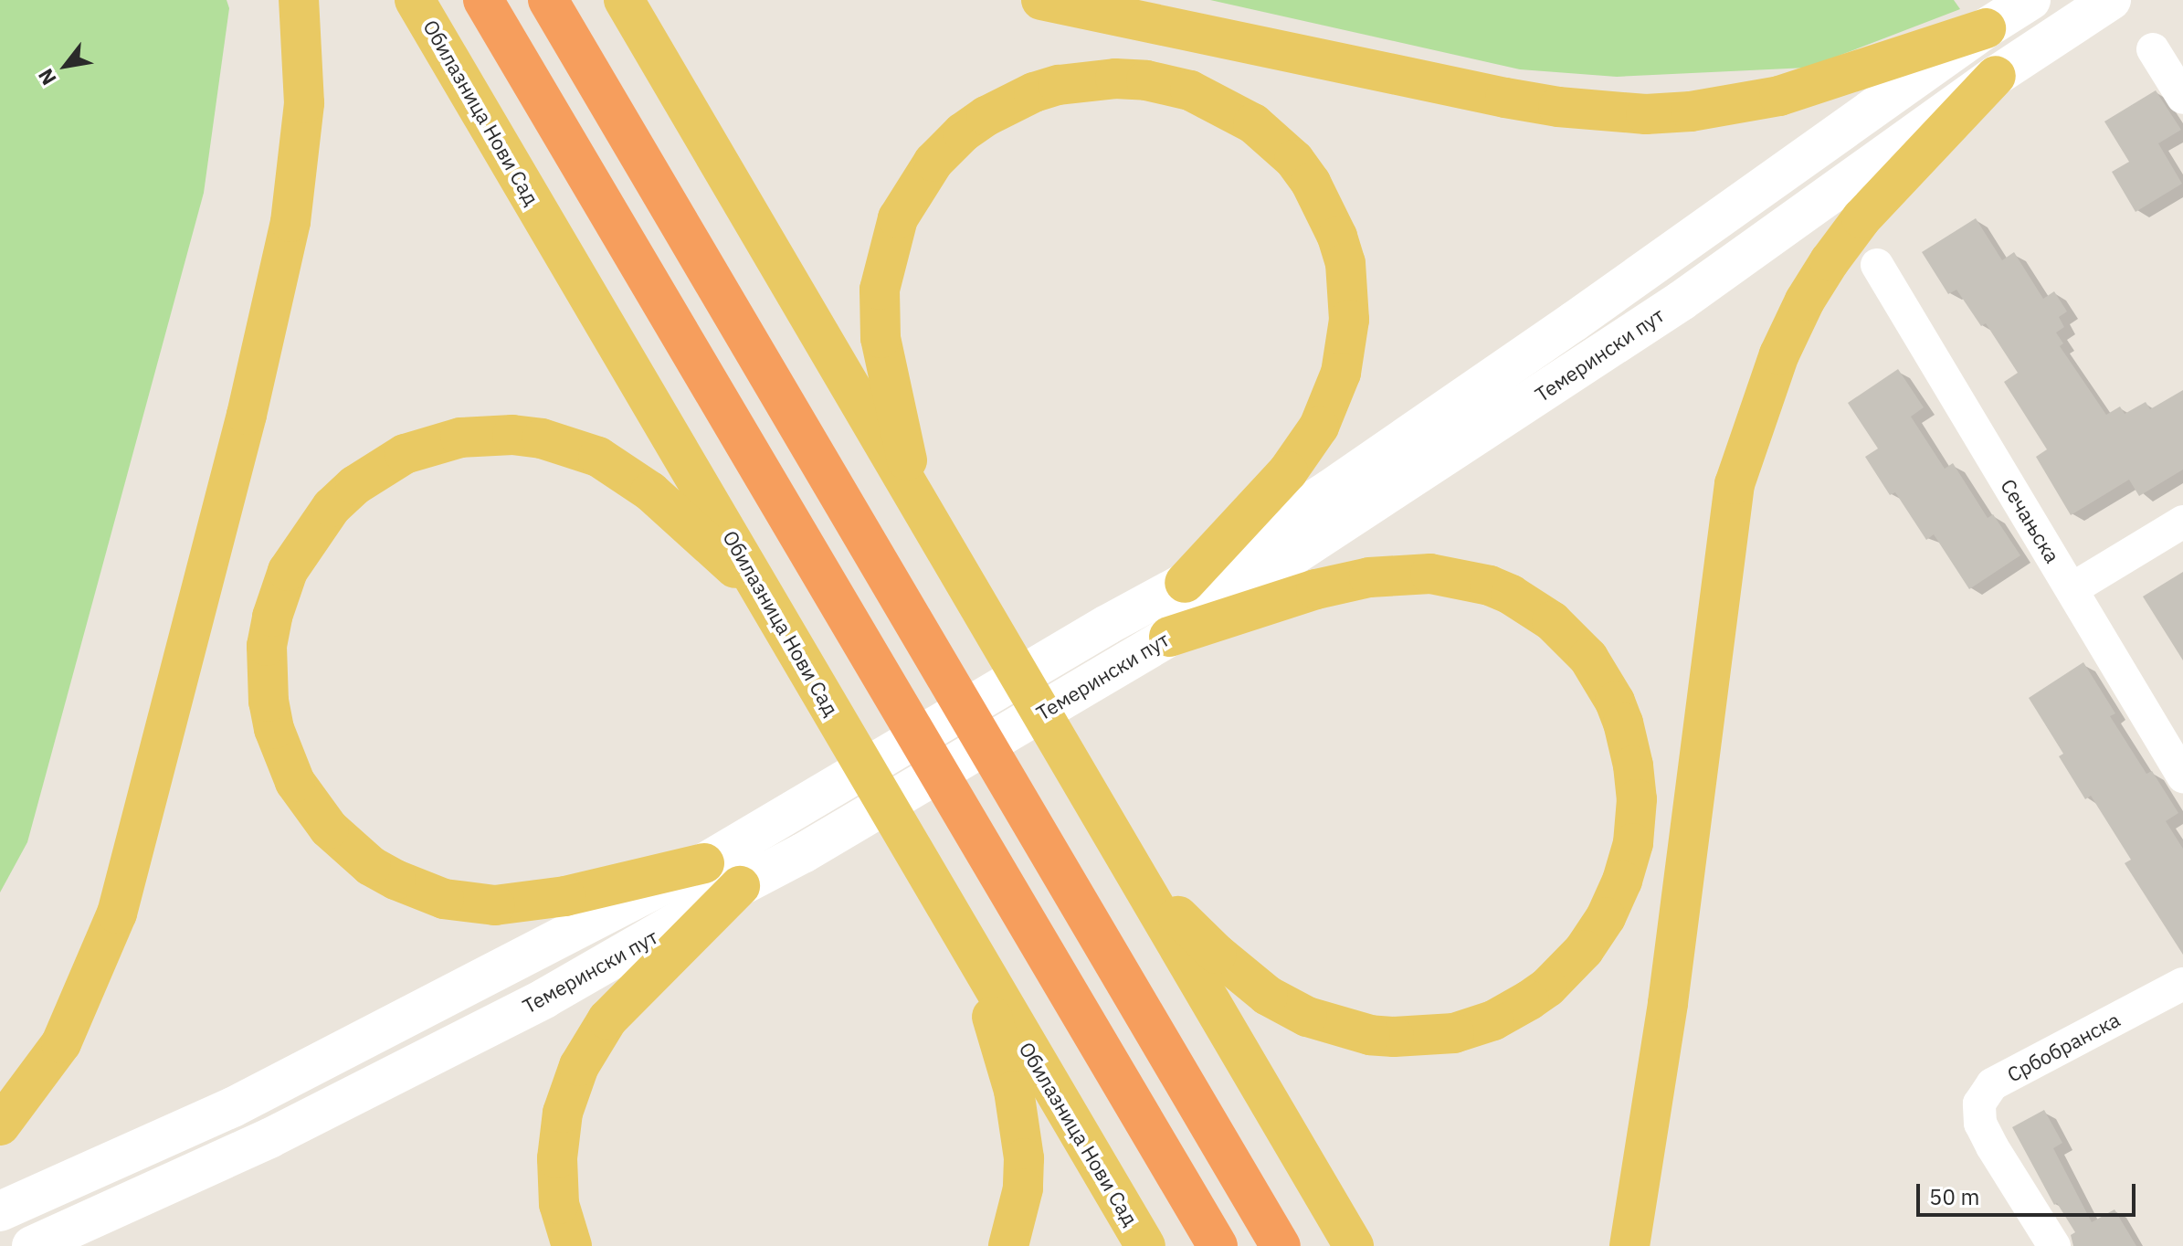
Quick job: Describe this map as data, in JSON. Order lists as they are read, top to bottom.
{
  "streets": {
    "main road": ["Обилазница Нови Сад", "Темерински пут"],
    "street": ["Сечањска", "Србобранска"]
  },
  "scale_bar": "50 m",
  "north": "bottom left"
}
